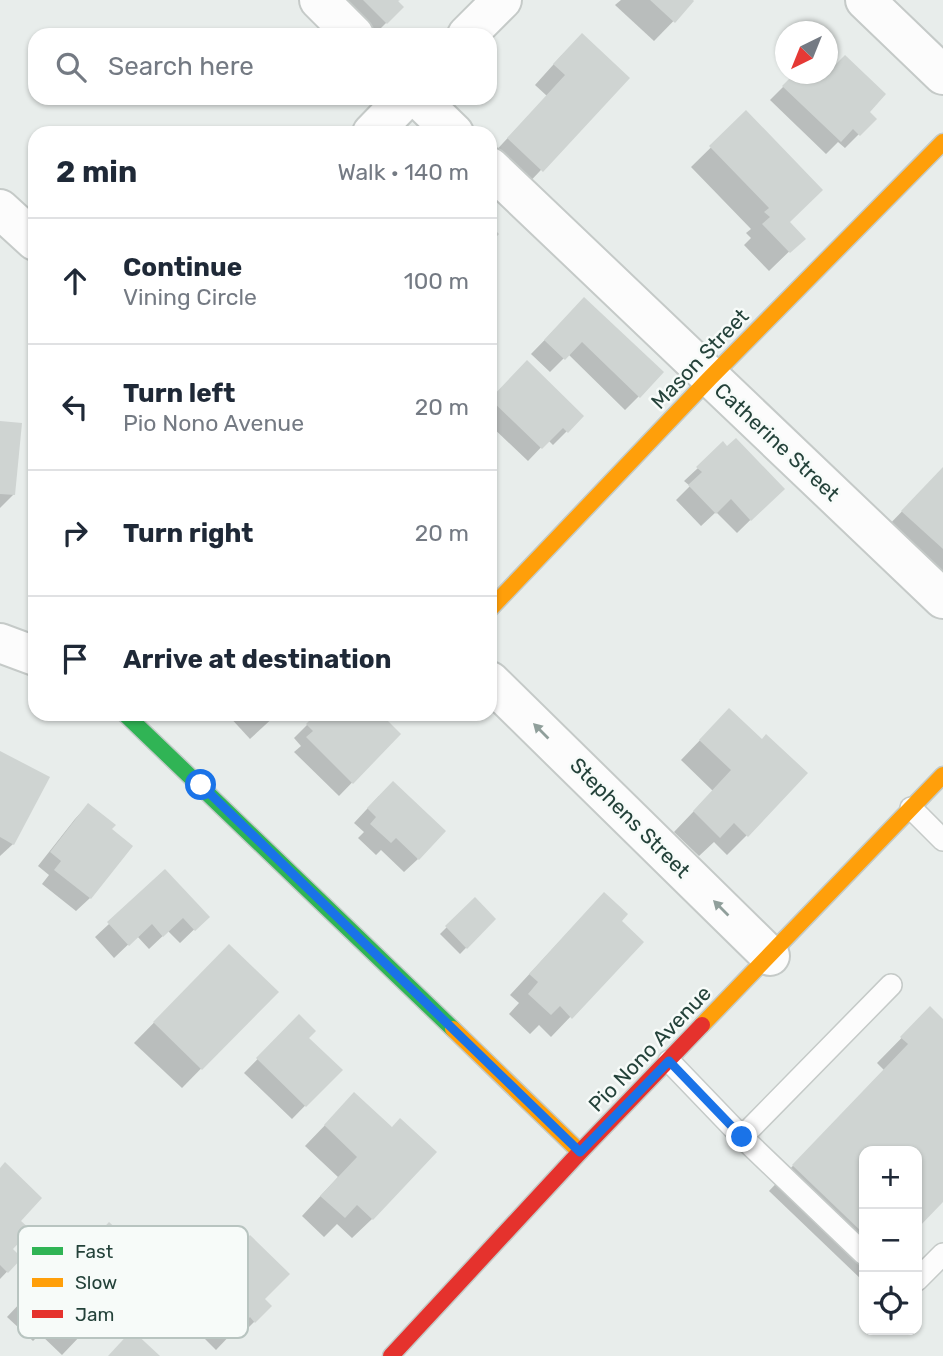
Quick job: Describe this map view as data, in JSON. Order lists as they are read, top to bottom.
{
  "streets": {
    "street": [
      "Mason Street",
      "Catherine Street",
      "Stephens Street",
      "Pio Nono Avenue"
    ]
  },
  "crossings": [
    ["Mason Street", "Catherine Street"],
    ["Stephens Street", "Pio Nono Avenue"]
  ],
  "legend": ["Fast", "Slow", "Jam"],
  "north": "bottom left",
  "page": {
    "search": "Search here",
    "heading": ["2 min", "Walk · 140 m"],
    "list": [
      ["Continue", "Vining Circle", "100 m"],
      ["Turn left", "Pio Nono Avenue", "20 m"],
      ["Turn right", "20 m"],
      "Arrive at destination"
    ],
    "map_buttons": ["+", "−"]
  }
}
